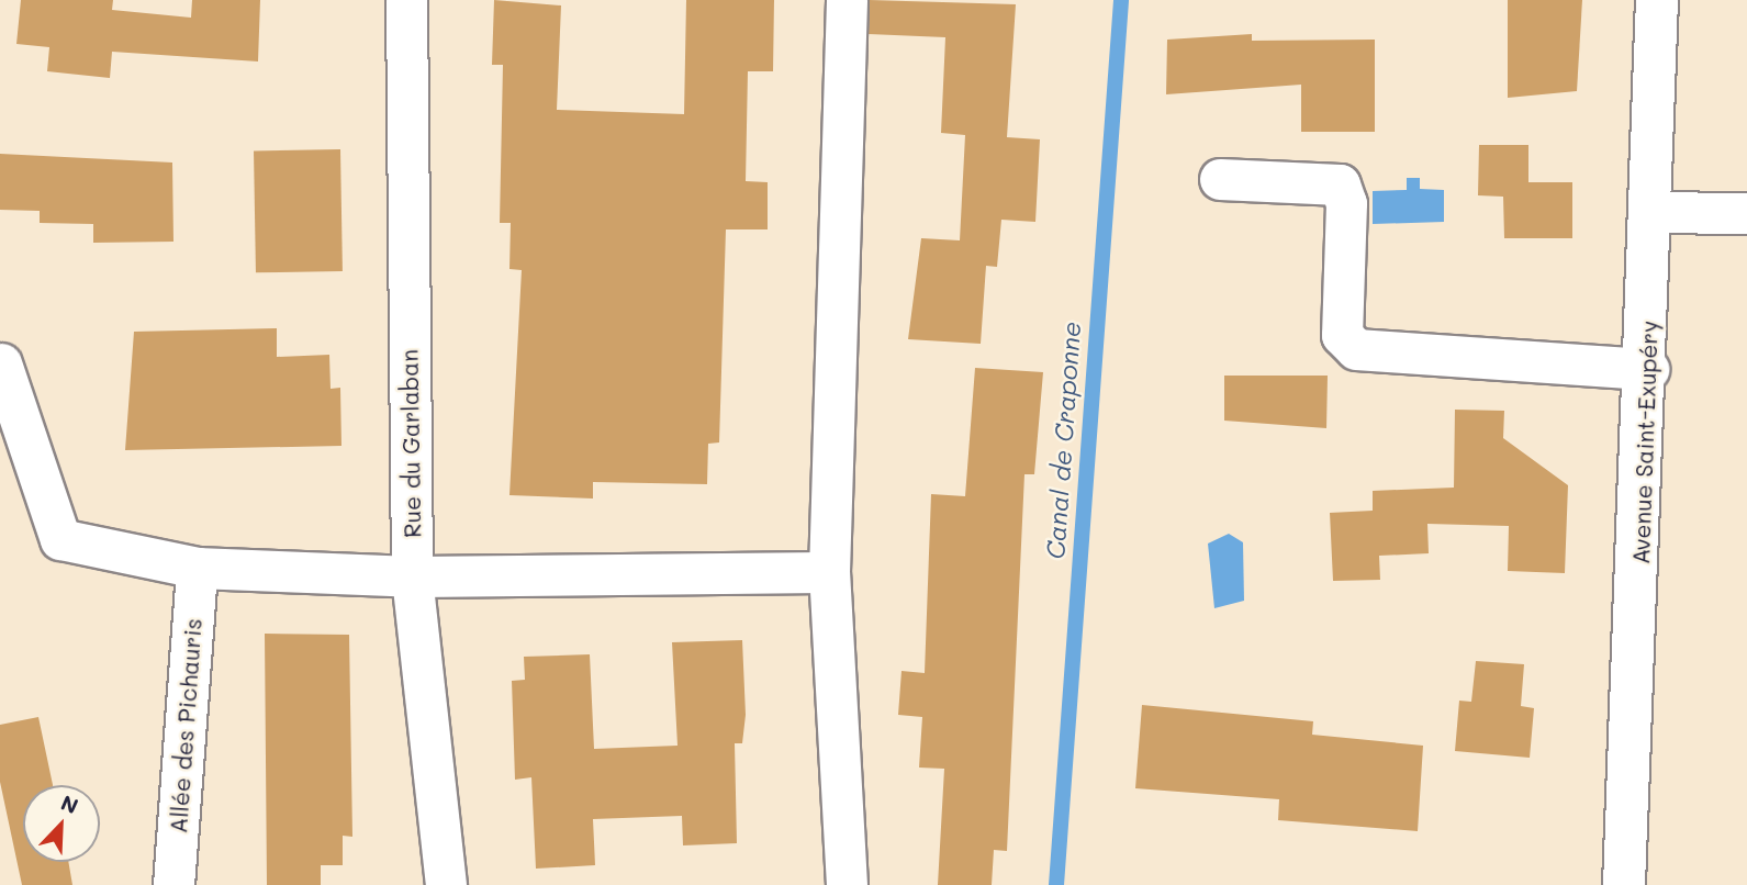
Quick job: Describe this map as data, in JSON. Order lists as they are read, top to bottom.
{
  "streets": {
    "main road": ["Avenue Saint-Exupéry"],
    "street": ["Rue du Garlaban", "Allée des Pichauris"]
  },
  "water": ["Canal de Craponne"],
  "north": "top right"
}
